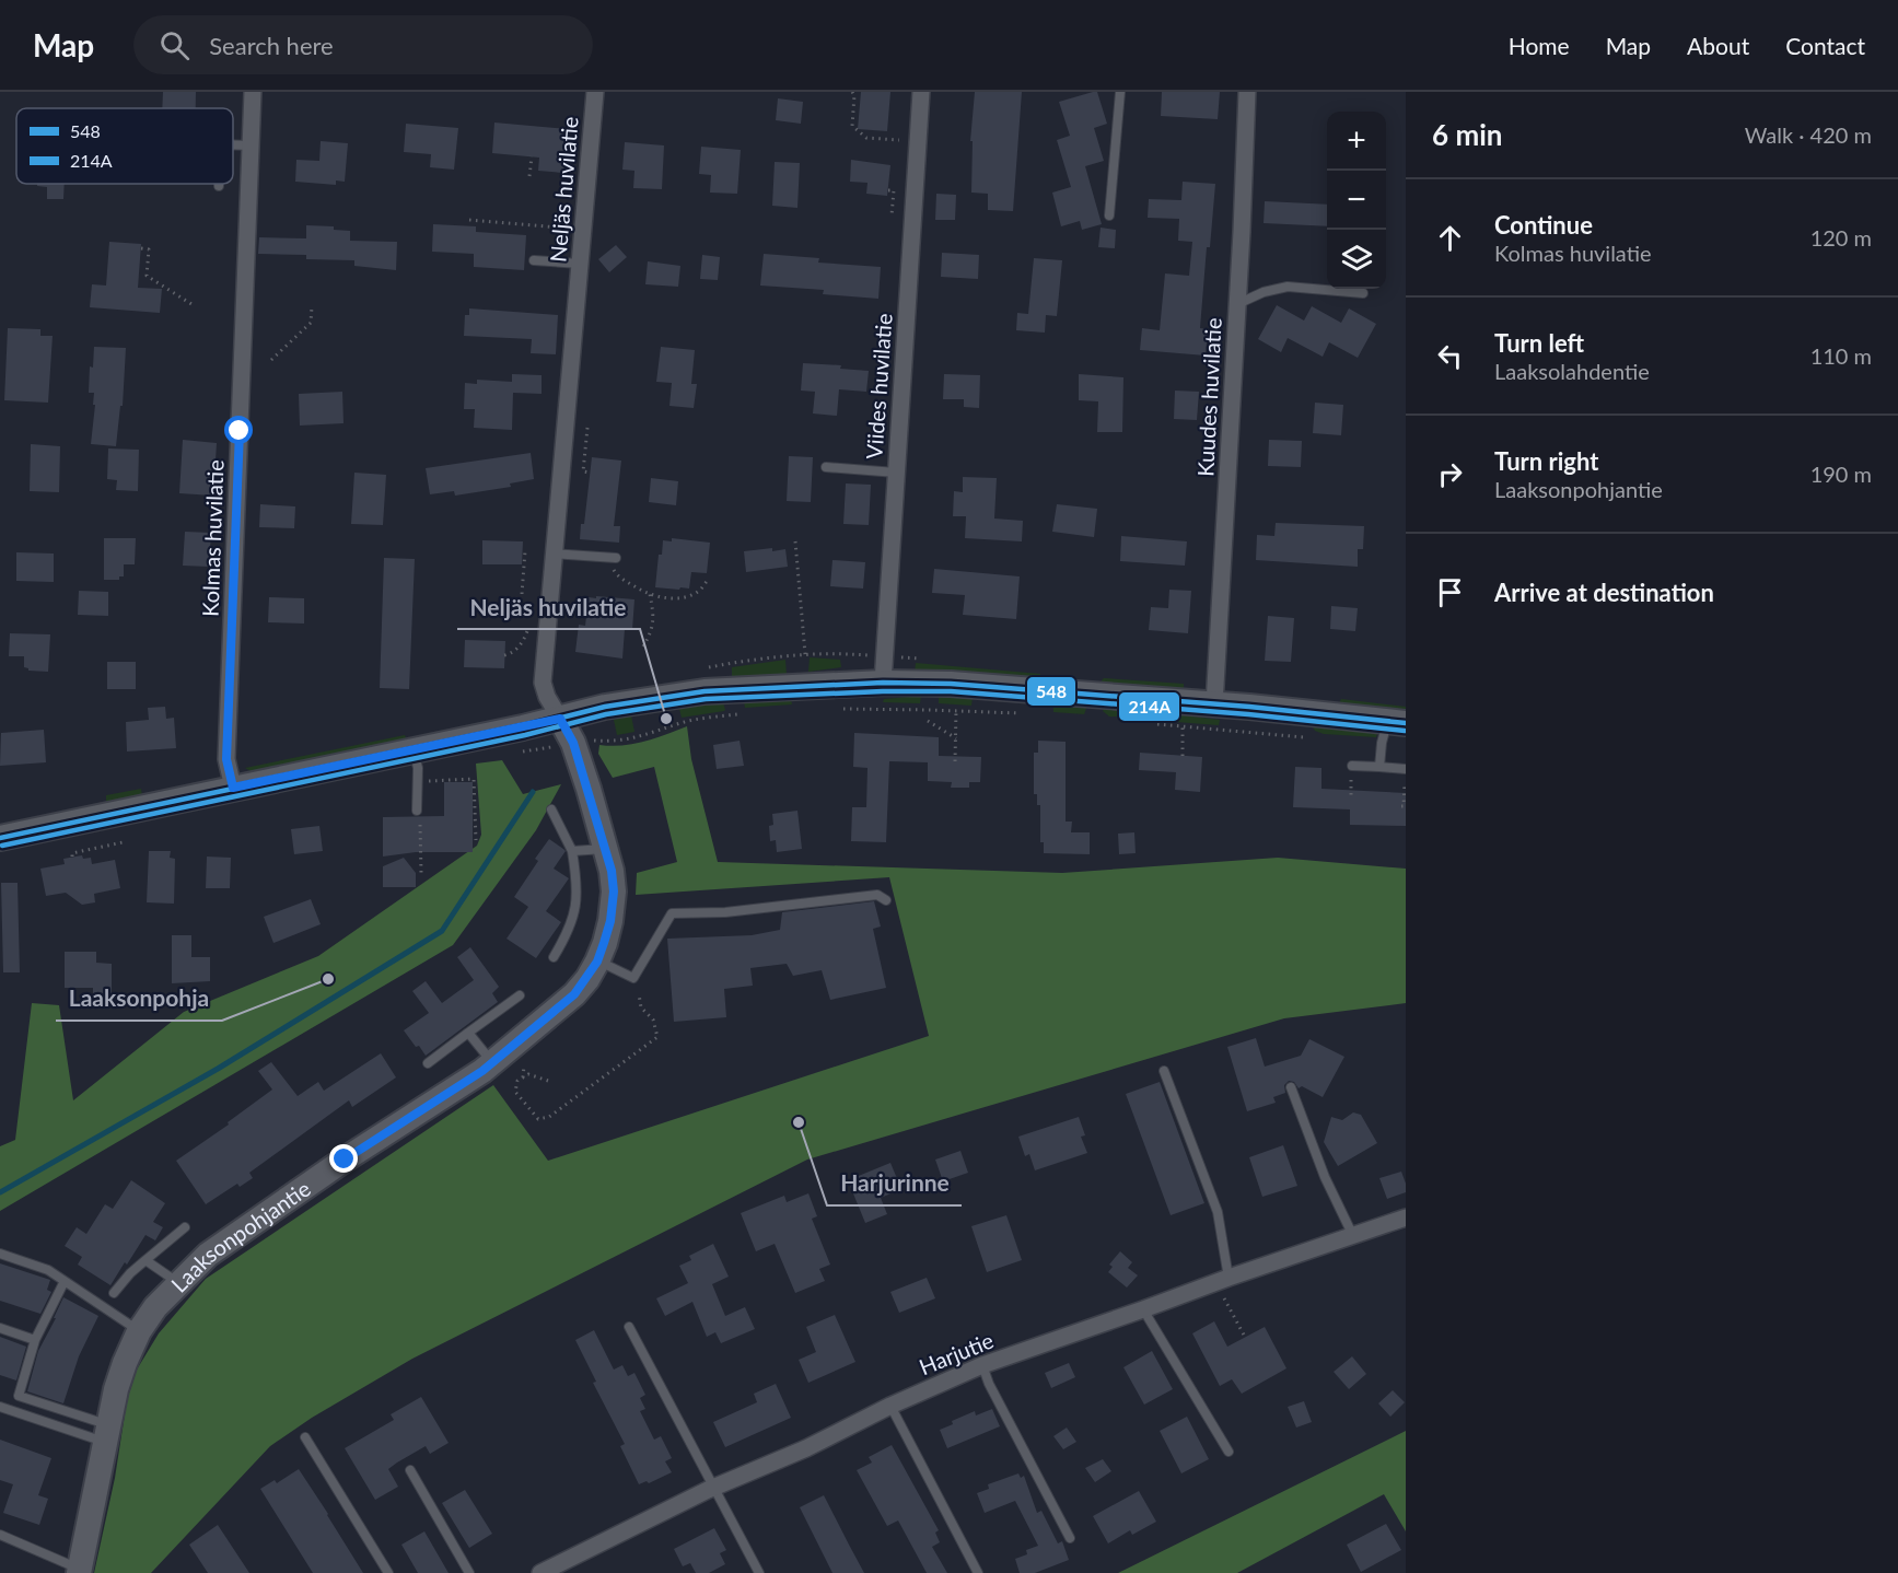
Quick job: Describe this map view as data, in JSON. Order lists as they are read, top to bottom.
{
  "streets": {
    "street": [
      "Neljäs huvilatie",
      "Viides huvilatie",
      "Kuudes huvilatie",
      "Kolmas huvilatie",
      "Laaksonpohjantie",
      "Harjutie"
    ]
  },
  "crossings": [
    ["Neljäs huvilatie", "Laaksonpohjantie"]
  ],
  "places": ["Neljäs huvilatie", "Laaksonpohja", "Harjurinne"],
  "lines": ["transit line 548", "transit line 214A"],
  "legend": ["548", "214A"],
  "page": {
    "header": "Map",
    "search": "Search here",
    "nav": [
      "Home",
      "Map",
      "About",
      "Contact"
    ],
    "heading": ["6 min", "Walk · 420 m"],
    "map_buttons": ["+", "−"],
    "list": [
      ["Continue", "Kolmas huvilatie", "120 m"],
      ["Turn left", "Laaksolahdentie", "110 m"],
      ["Turn right", "Laaksonpohjantie", "190 m"],
      "Arrive at destination"
    ]
  }
}
